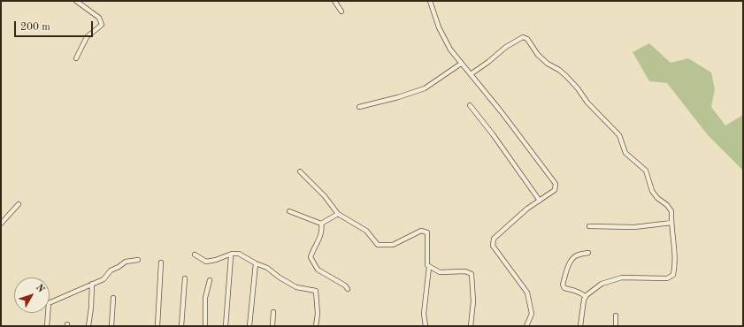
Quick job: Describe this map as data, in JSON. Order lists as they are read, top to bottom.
{
  "scale_bar": "200 m",
  "north": "top right"
}
